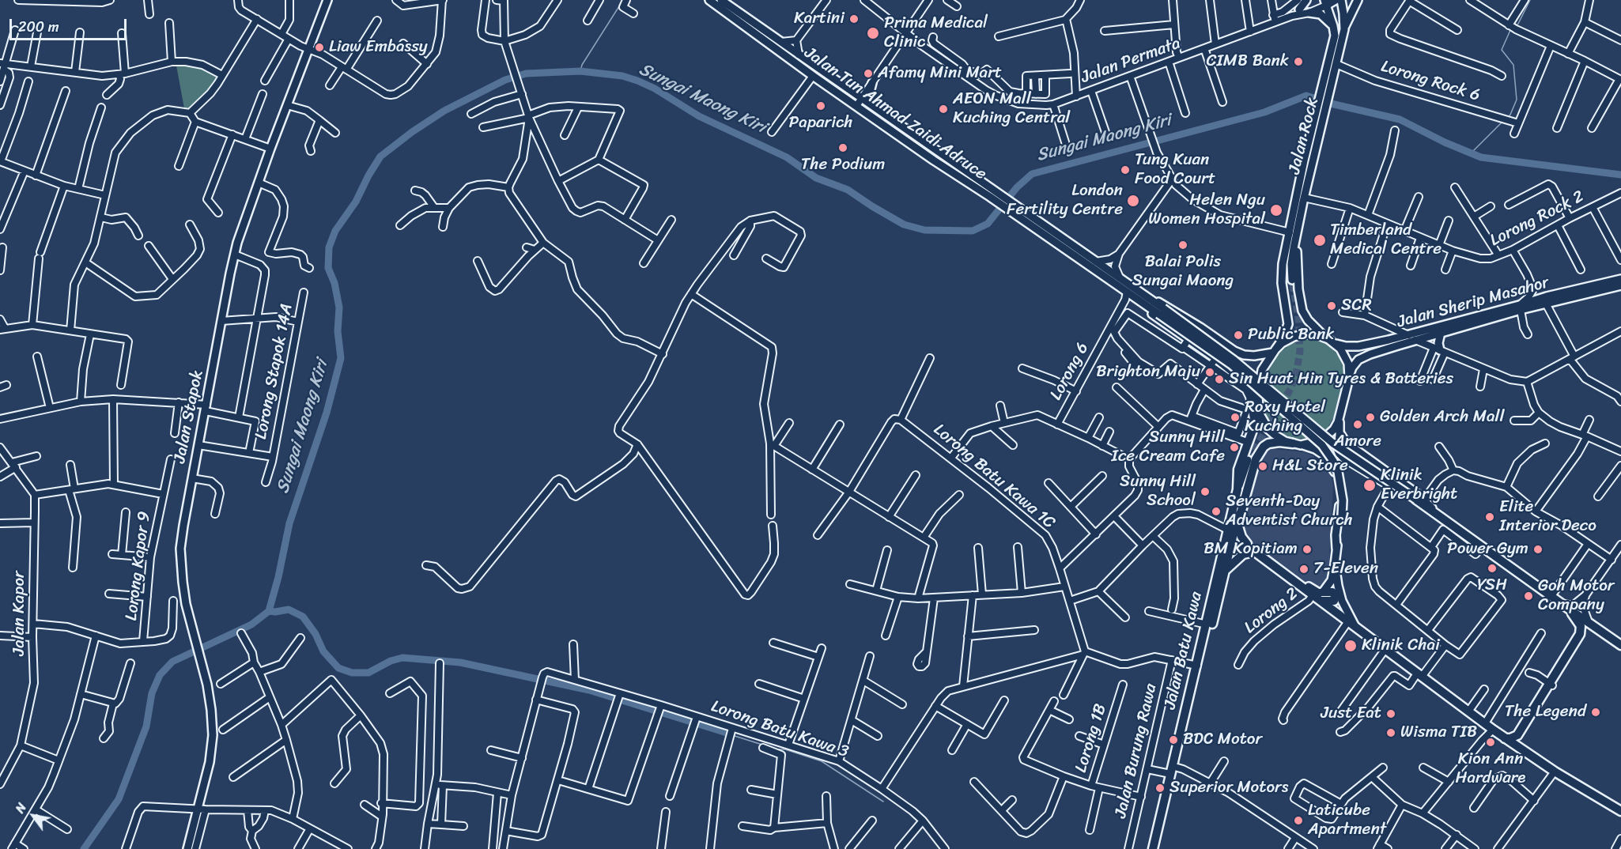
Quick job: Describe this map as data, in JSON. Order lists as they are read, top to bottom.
{
  "streets": {
    "highway": ["Jalan Batu Kawa"],
    "main road": [
      "Jalan Tun Ahmad Zaidi Adruce",
      "Jalan Rock",
      "Jalan Sherip Masahor",
      "Jalan Stapok"
    ],
    "street": [
      "Jalan Permata",
      "Lorong Rock 6",
      "Lorong Rock 2",
      "Lorong Stapok 14A",
      "Lorong 6",
      "Lorong Batu Kawa 1C",
      "Lorong Kapor 9",
      "Lorong 2",
      "Jalan Kapor",
      "Lorong Batu Kawa 3",
      "Lorong 1B",
      "Jalan Burung Rawa"
    ]
  },
  "crossings": [
    ["Lorong Rock 6", "Jalan Rock"],
    ["Jalan Tun Ahmad Zaidi Adruce", "Lorong 6"],
    ["Jalan Rock", "Lorong Rock 2"],
    ["Jalan Rock", "Jalan Sherip Masahor"],
    ["Lorong Kapor 9", "Jalan Kapor"]
  ],
  "water": ["Sungai Maong Kiri"],
  "places": [
    "Kartini",
    "Prima Medical Clinic",
    "Liaw Embassy",
    "CIMB Bank",
    "Afamy Mini Mart",
    "Paparich",
    "AEON Mall Kuching Central",
    "The Podium",
    "Tung Kuan Food Court",
    "London Fertility Centre",
    "Helen Ngu Women Hospital",
    "Timberland Medical Centre",
    "Balai Polis Sungai Maong",
    "SCR",
    "Public Bank",
    "Brighton Maju",
    "Sin Huat Hin Tyres & Batteries",
    "Roxy Hotel Kuching",
    "Golden Arch Mall",
    "Amore",
    "Sunny Hill Ice Cream Cafe",
    "H&L Store",
    "Klinik Everbright",
    "Sunny Hill School",
    "Seventh-Day Adventist Church",
    "Elite Interior Deco",
    "BM Kopitiam",
    "Power Gym",
    "YSH",
    "7-Eleven",
    "Goh Motor Company",
    "Klinik Chai",
    "The Legend",
    "Just Eat",
    "Wisma TIB",
    "BDC Motor",
    "Kion Ann Hardware",
    "Superior Motors",
    "Laticube Apartment"
  ],
  "scale_bar": "200 m",
  "north": "top left"
}
